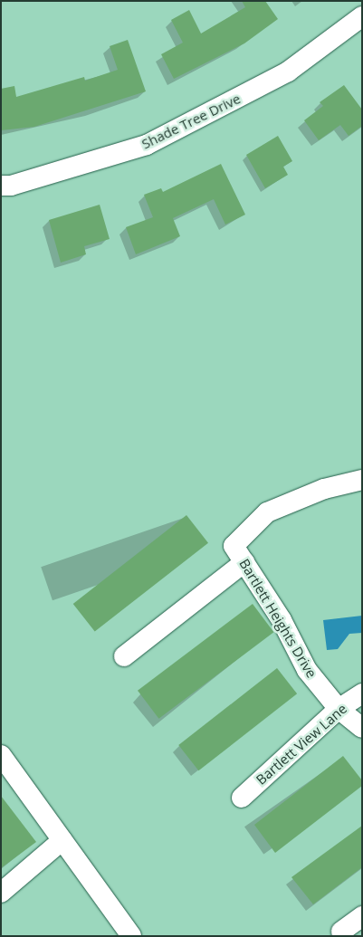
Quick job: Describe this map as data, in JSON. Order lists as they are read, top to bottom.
{
  "streets": {
    "street": ["Shade Tree Drive", "Bartlett Heights Drive", "Bartlett View Lane"]
  },
  "crossings": [
    ["Bartlett Heights Drive", "Bartlett View Lane"]
  ]
}
